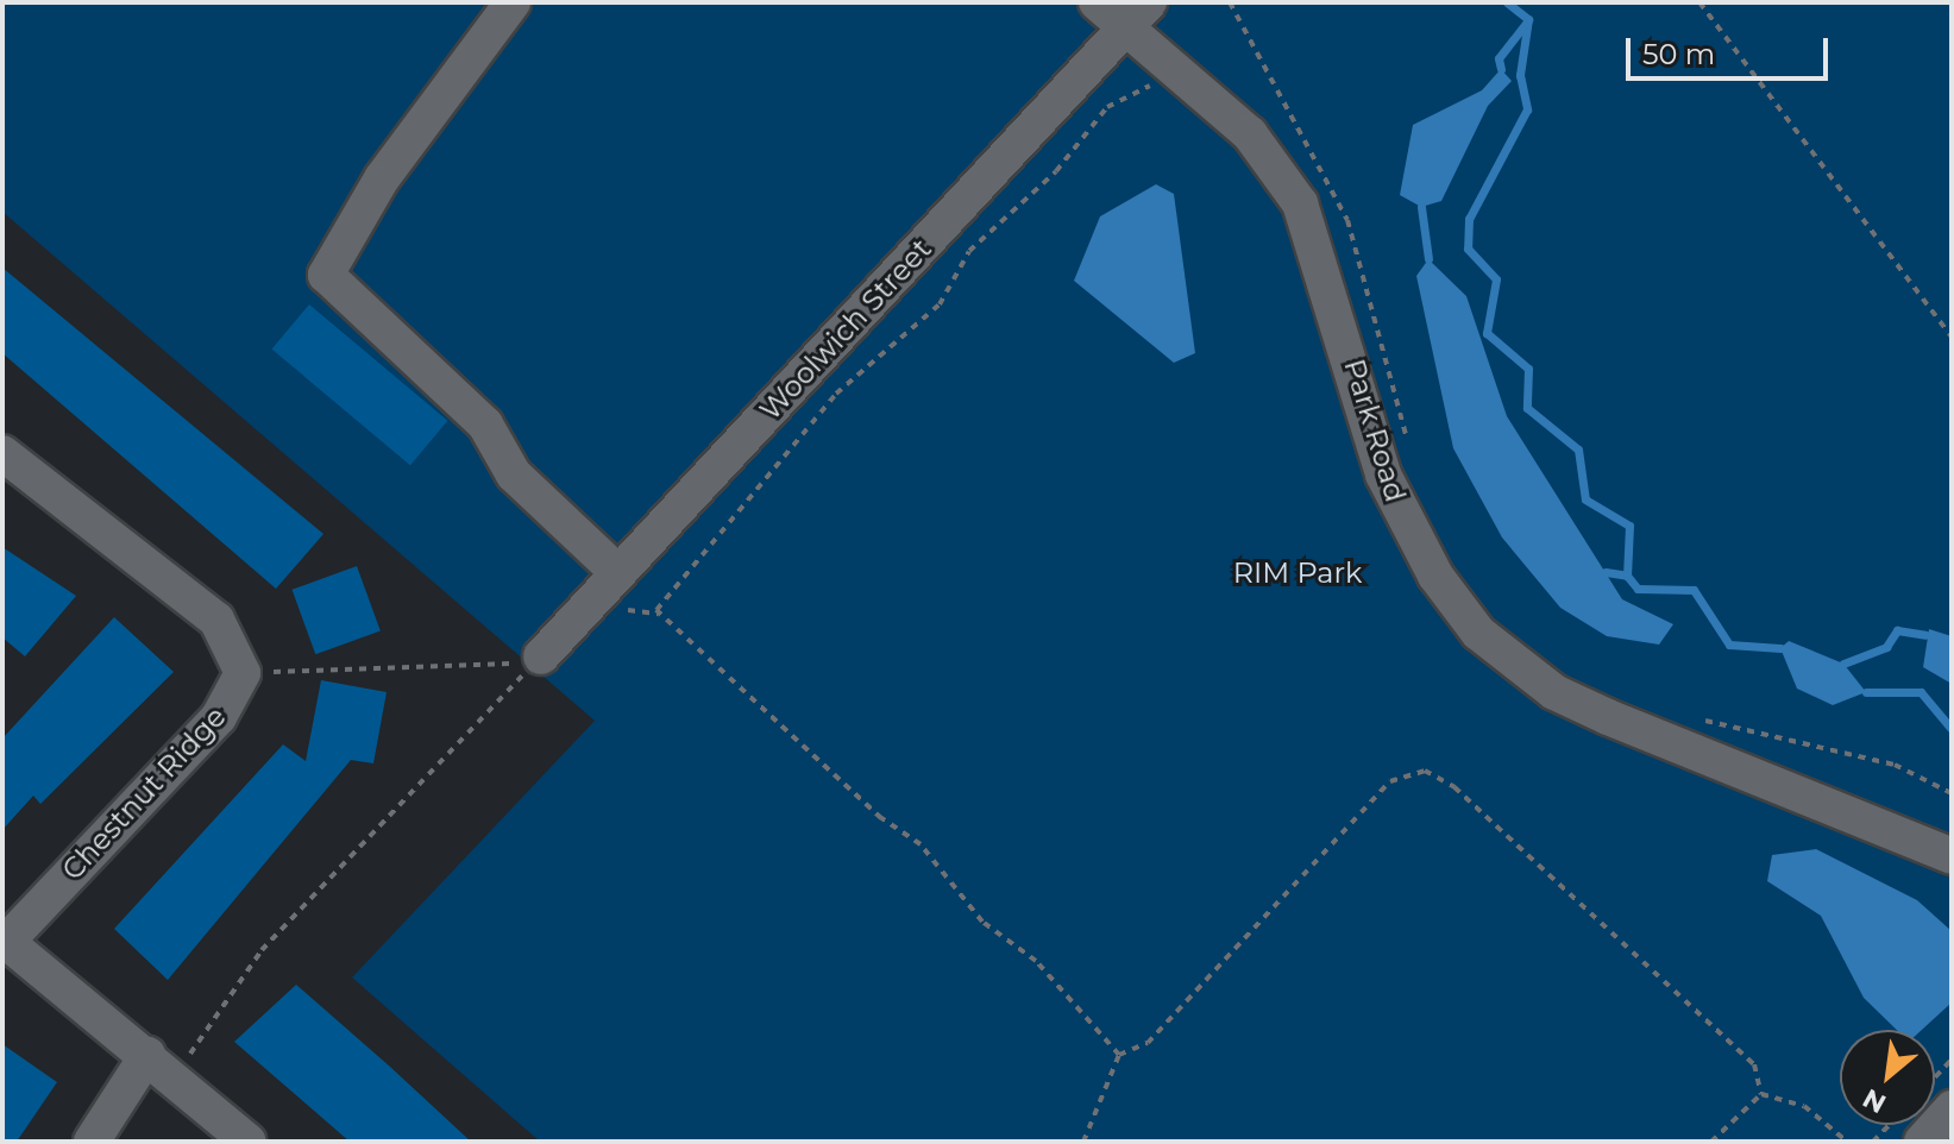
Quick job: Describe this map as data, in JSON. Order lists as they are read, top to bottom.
{
  "streets": {
    "street": ["Woolwich Street", "Park Road", "Chestnut Ridge"]
  },
  "crossings": [
    ["Woolwich Street", "Park Road"]
  ],
  "parks": ["RIM Park"],
  "scale_bar": "50 m",
  "north": "bottom left"
}
